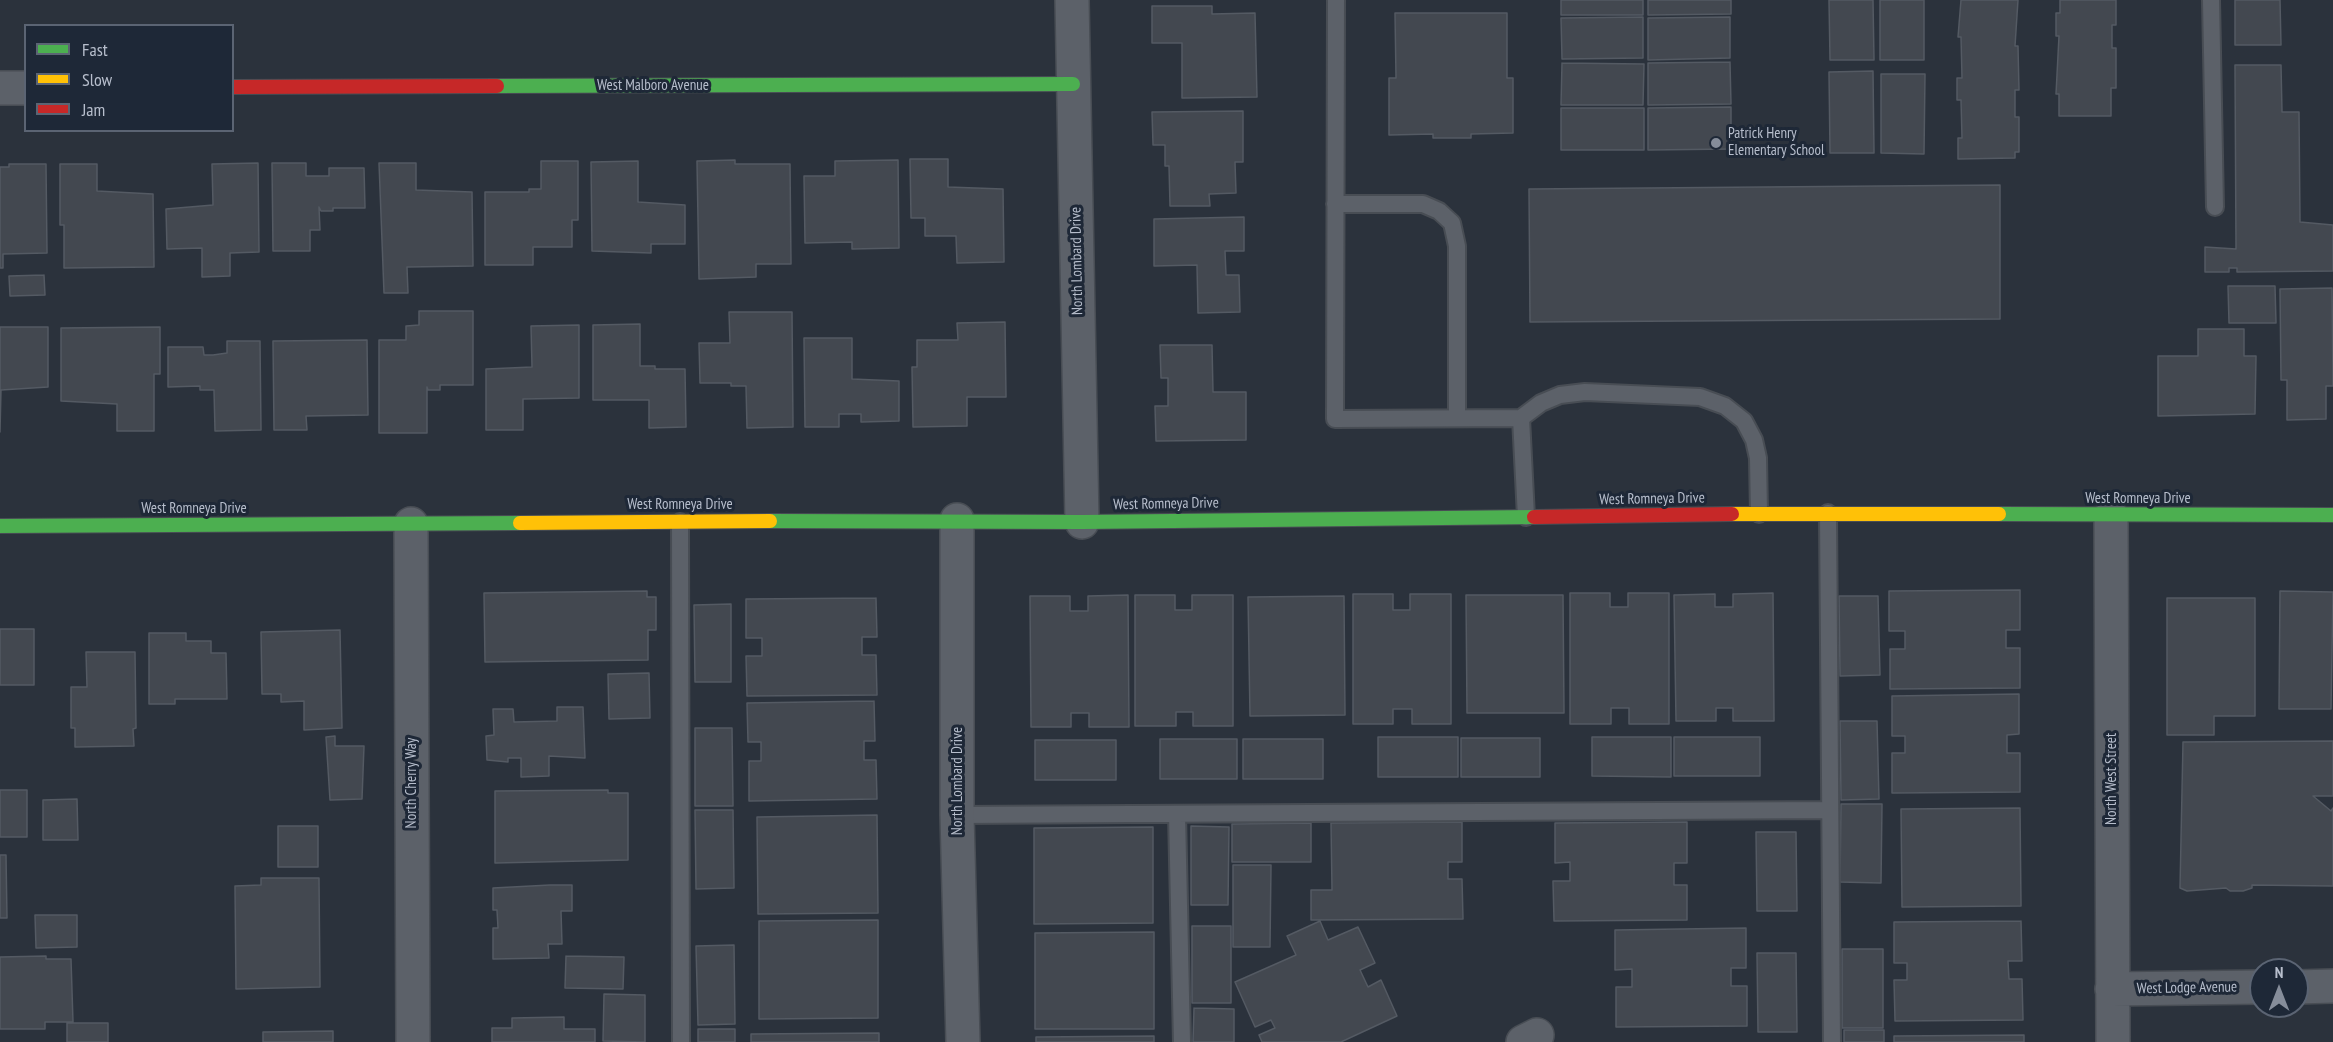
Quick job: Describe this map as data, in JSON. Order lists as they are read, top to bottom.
{
  "streets": {
    "street": [
      "West Malboro Avenue",
      "North Lombard Drive",
      "West Romneya Drive",
      "North West Street",
      "North Cherry Way",
      "West Lodge Avenue"
    ]
  },
  "crossings": [
    ["West Malboro Avenue", "North Lombard Drive"],
    ["North Lombard Drive", "West Romneya Drive"],
    ["West Romneya Drive", "North West Street"],
    ["West Romneya Drive", "North Cherry Way"],
    ["North West Street", "West Lodge Avenue"]
  ],
  "places": ["Patrick Henry Elementary School"],
  "legend": ["Fast", "Slow", "Jam"],
  "north": "top"
}
